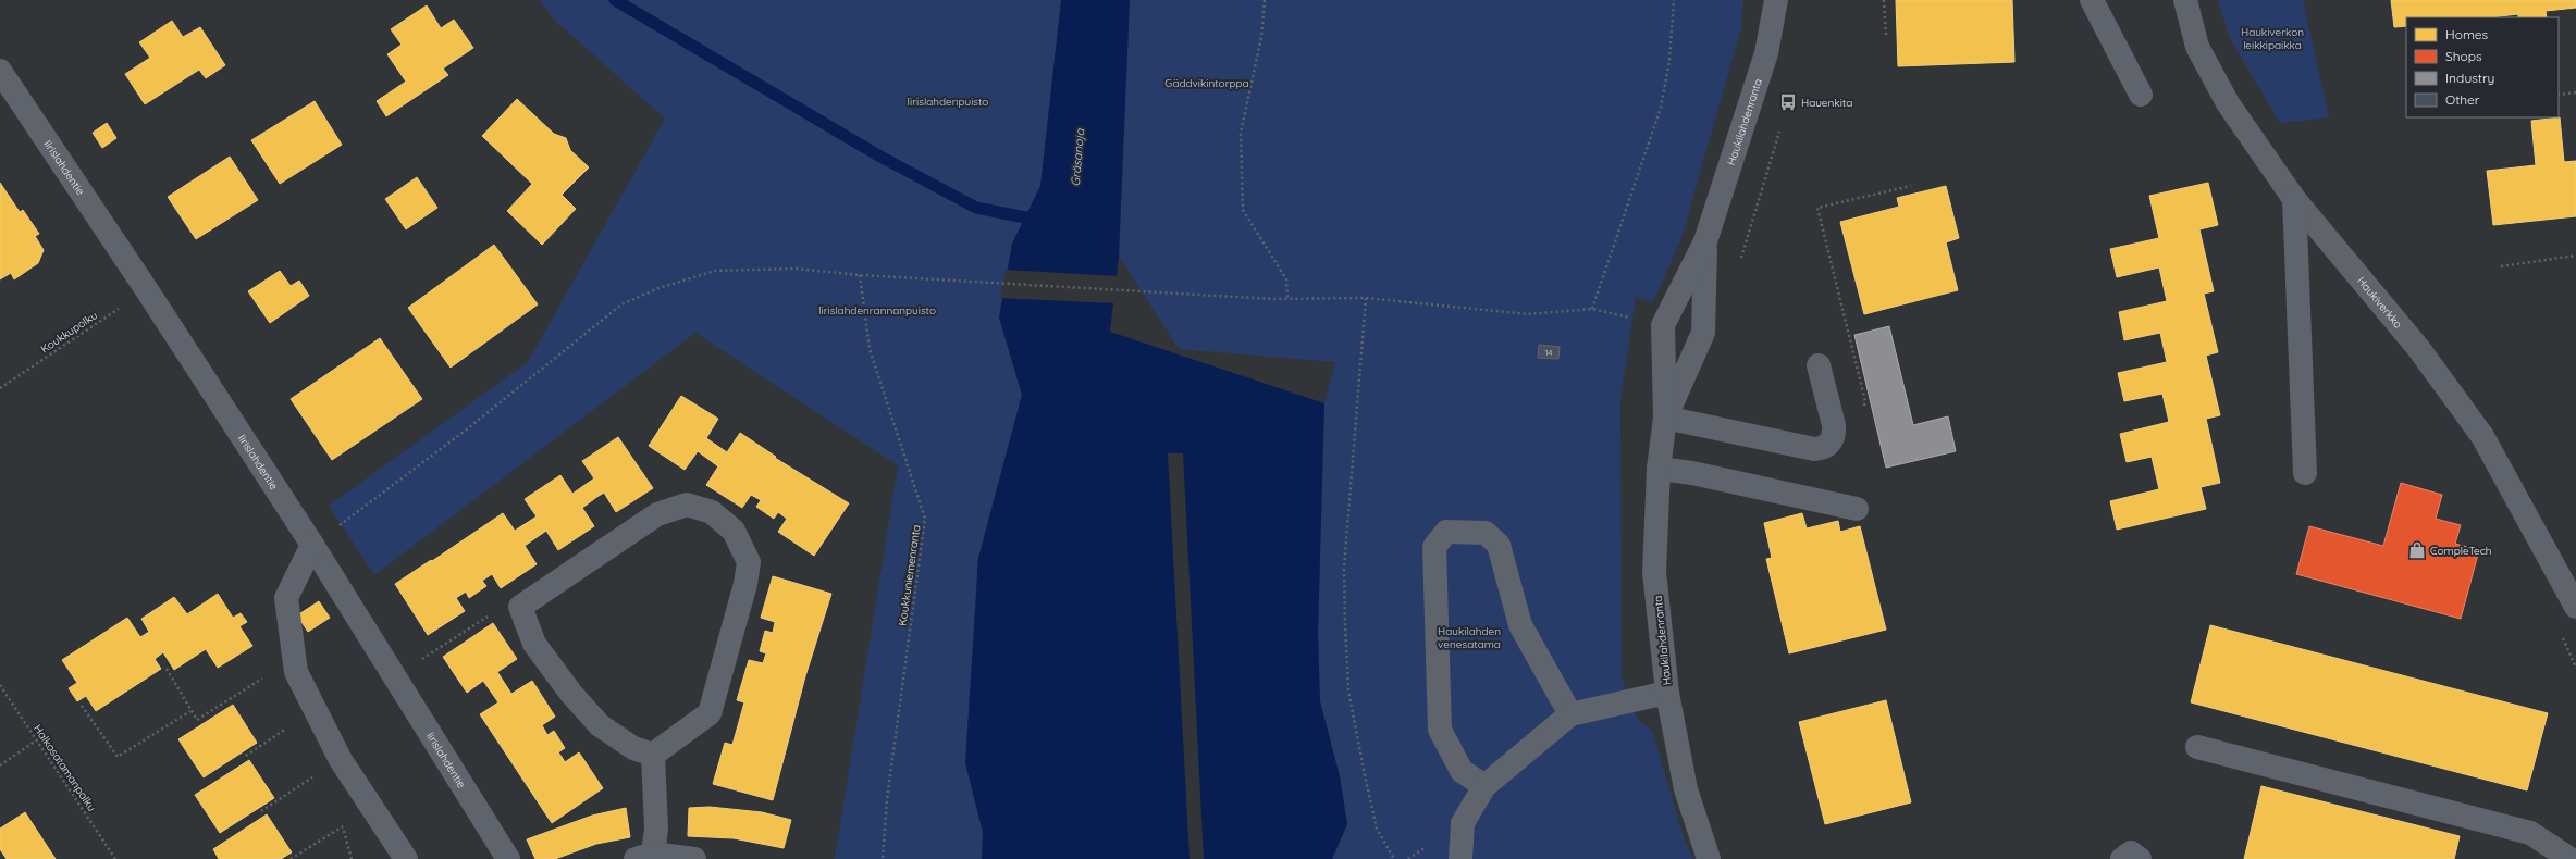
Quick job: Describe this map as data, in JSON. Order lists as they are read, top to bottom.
{
  "streets": {
    "street": ["Haukilahdenranta", "Iirislahdentie", "Haukiverkko"],
    "path": ["Koukkupolku", "Koukkuniemenranta", "Halkosatamanpolku"]
  },
  "crossings": [
    ["Iirislahdentie", "Koukkupolku"]
  ],
  "water": ["Gräsanoja"],
  "parks": [
    "Haukiverkon leikkipaikka",
    "Gäddvikintorppa",
    "Iirislahdenpuisto",
    "Iirislahdenrannanpuisto",
    "Haukilahden venesatama"
  ],
  "places": {
    "bus stop": ["Hauenkita"],
    "shop": ["CompleTech"]
  },
  "house_numbers": ["14"],
  "legend": [
    "Homes",
    "Shops",
    "Industry",
    "Other"
  ]
}
